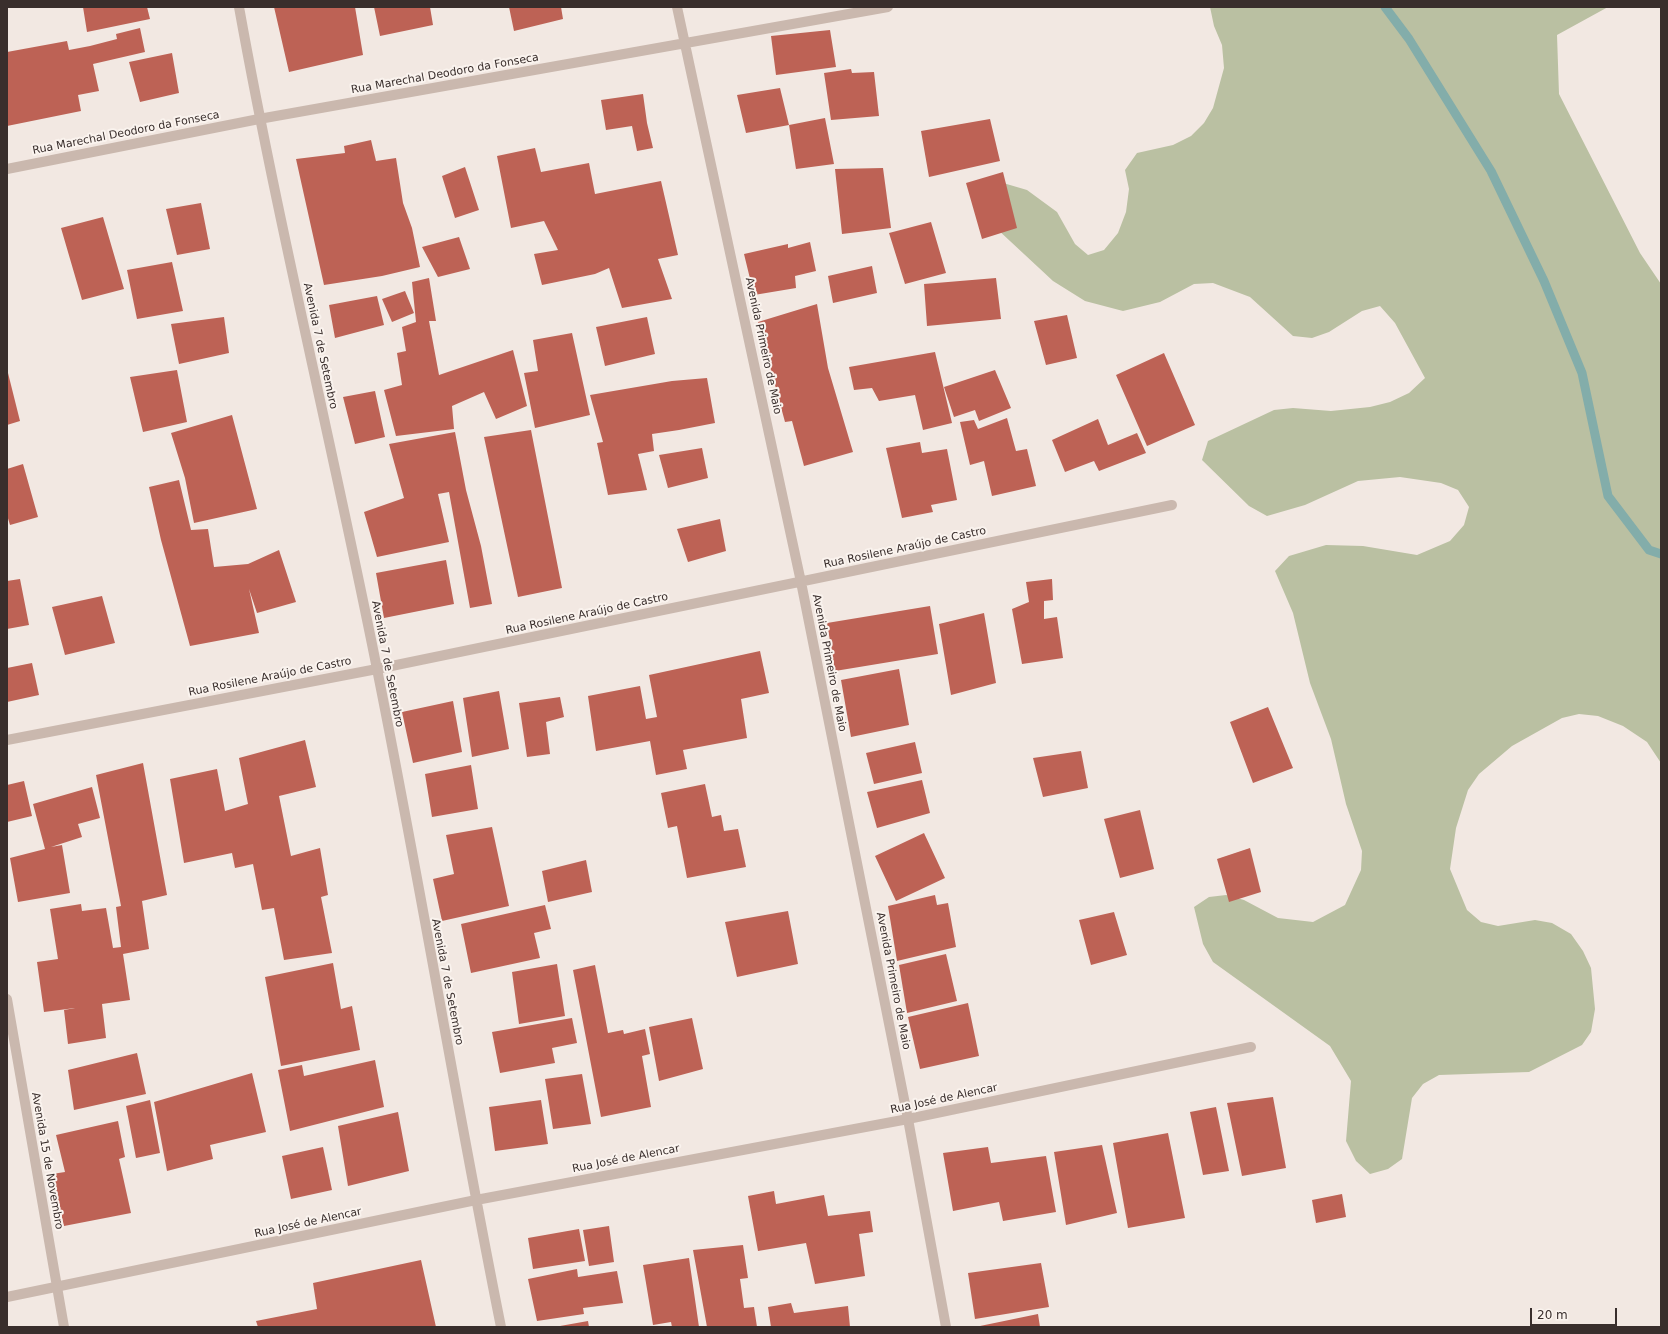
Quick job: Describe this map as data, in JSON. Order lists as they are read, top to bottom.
{
  "streets": {
    "street": [
      "Rua Marechal Deodoro da Fonseca",
      "Avenida 7 de Setembro",
      "Avenida Primeiro de Maio",
      "Rua Rosilene Araújo de Castro",
      "Rua José de Alencar",
      "Avenida 15 de Novembro"
    ]
  },
  "crossings": [
    ["Rua Marechal Deodoro da Fonseca", "Avenida 7 de Setembro"],
    ["Rua Marechal Deodoro da Fonseca", "Avenida Primeiro de Maio"],
    ["Avenida 7 de Setembro", "Rua Rosilene Araújo de Castro"],
    ["Avenida 7 de Setembro", "Rua José de Alencar"],
    ["Avenida Primeiro de Maio", "Rua Rosilene Araújo de Castro"],
    ["Avenida Primeiro de Maio", "Rua José de Alencar"],
    ["Rua José de Alencar", "Avenida 15 de Novembro"]
  ],
  "scale_bar": "20 m"
}
